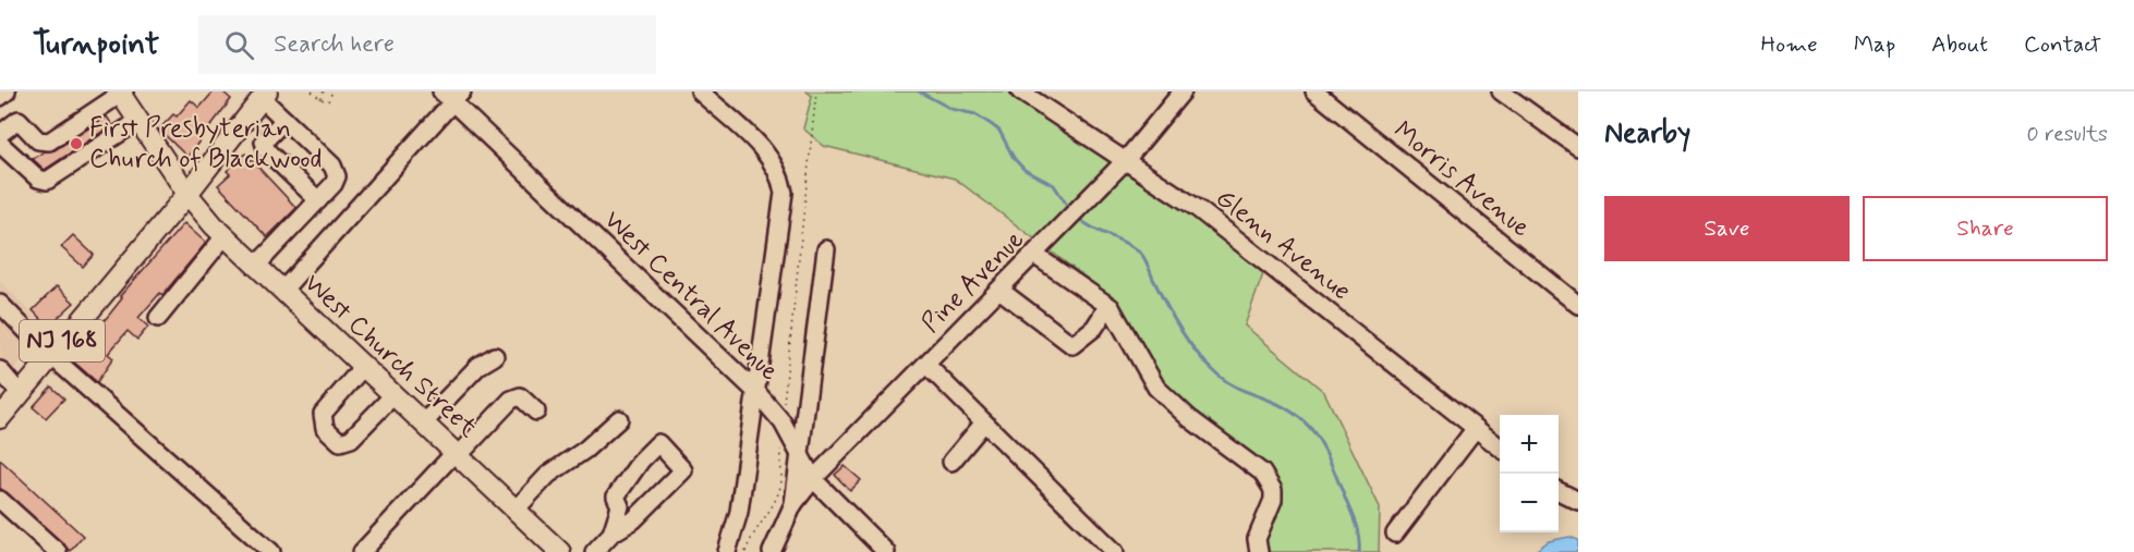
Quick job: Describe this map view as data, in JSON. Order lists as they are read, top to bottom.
{
  "streets": {
    "main road": ["NJ 168", "West Church Street"],
    "street": [
      "Morris Avenue",
      "Glenn Avenue",
      "Pine Avenue",
      "West Central Avenue"
    ]
  },
  "crossings": [
    ["Glenn Avenue", "Pine Avenue"],
    ["Pine Avenue", "West Central Avenue"],
    ["NJ 168", "West Church Street"]
  ],
  "places": ["First Presbyterian Church of Blackwood"],
  "page": {
    "header": "Turnpoint",
    "search": "Search here",
    "nav": [
      "Home",
      "Map",
      "About",
      "Contact"
    ],
    "heading": ["Nearby", "0 results"],
    "buttons": ["Save", "Share"],
    "map_buttons": ["+", "−"]
  }
}
